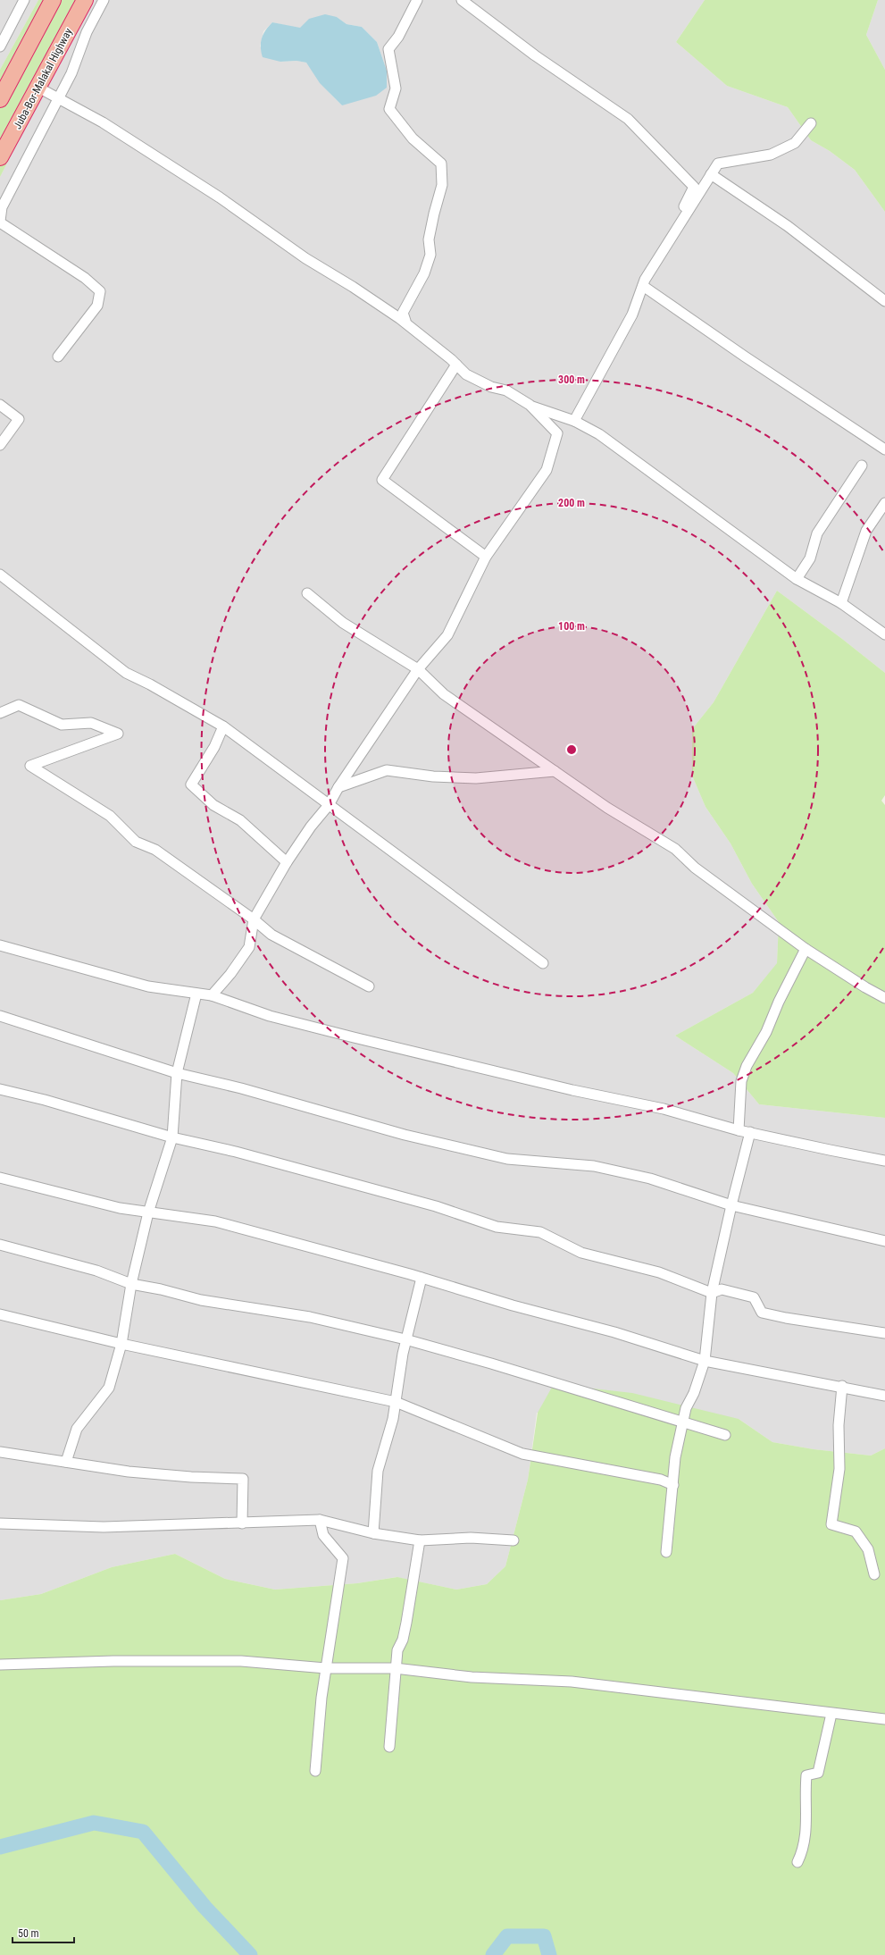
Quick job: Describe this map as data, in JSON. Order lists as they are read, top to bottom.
{
  "streets": {
    "highway": ["Juba-Bor-Malakal Highway"]
  },
  "scale_bar": "50 m",
  "rings": ["300 m", "200 m", "100 m"]
}
